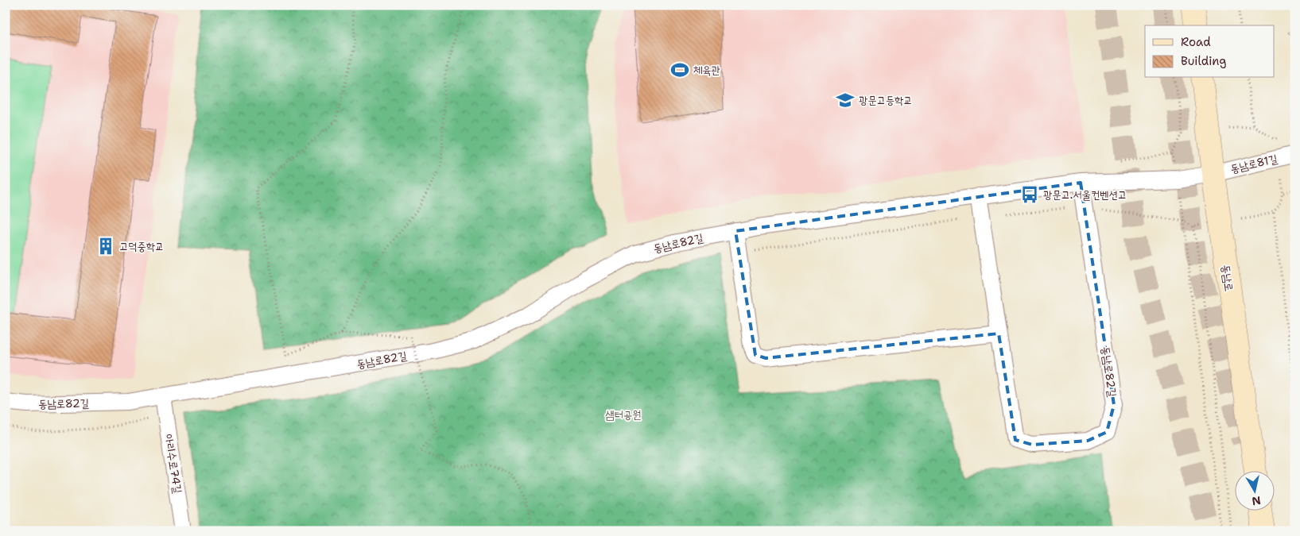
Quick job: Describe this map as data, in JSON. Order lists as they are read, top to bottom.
{
  "streets": {
    "main road": ["동남로"],
    "street": ["동남로81길", "동남로82길", "아리수로74길"]
  },
  "crossings": [
    ["동남로81길", "동남로82길"],
    ["동남로81길", "동남로"],
    ["동남로82길", "동남로"],
    ["동남로82길", "아리수로74길"]
  ],
  "parks": ["샘터공원"],
  "places": {
    "sports": ["체육관"],
    "school or university": ["광문고등학교"],
    "bus stop": ["광문고.서울컨벤션고"],
    "building": ["고덕중학교"]
  },
  "legend": ["Road", "Building"],
  "north": "bottom"
}
